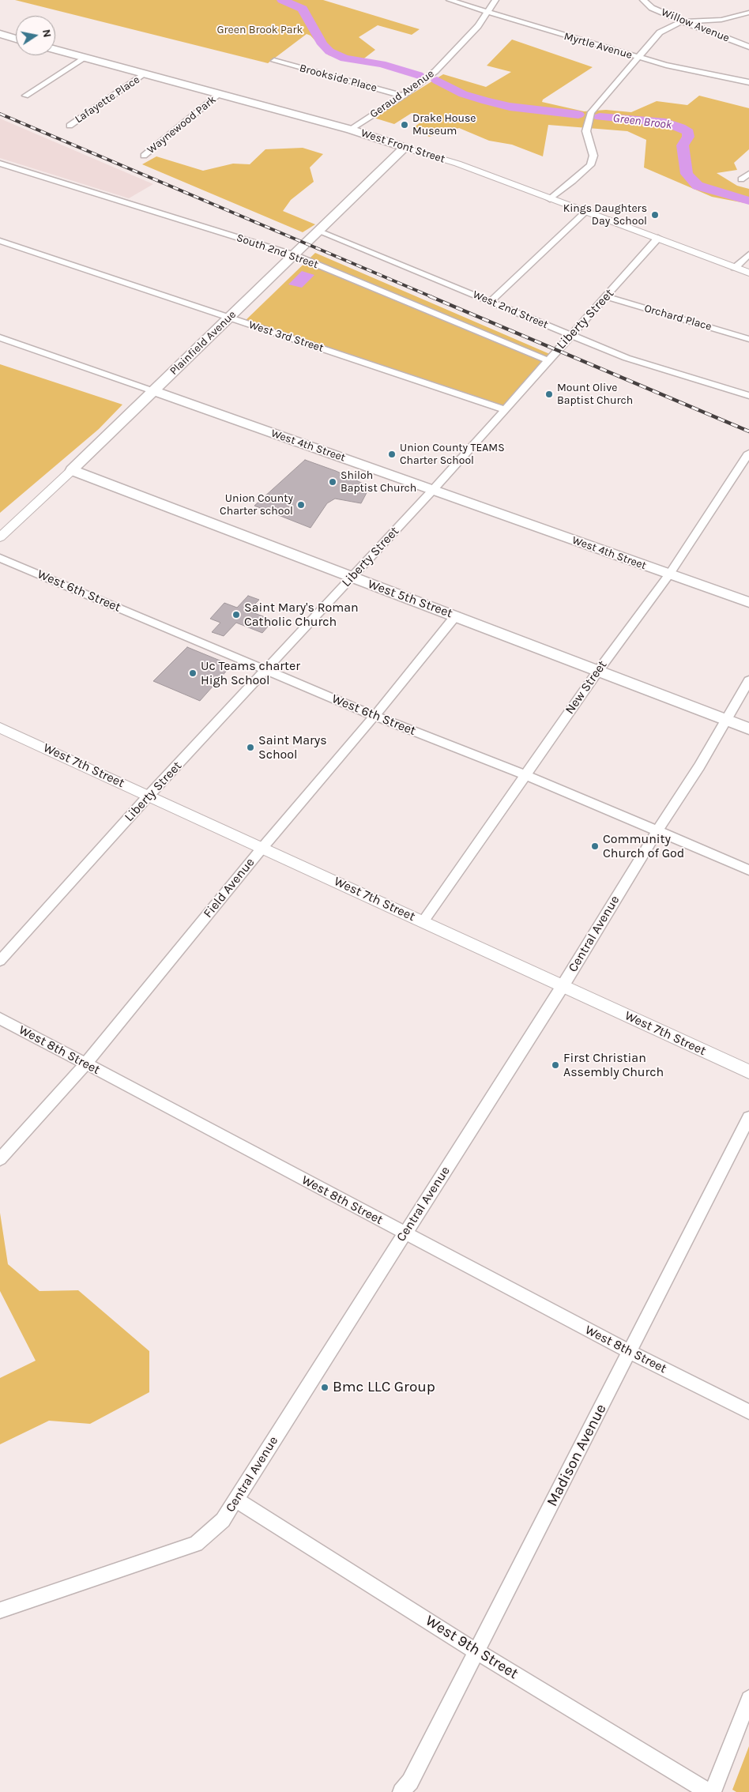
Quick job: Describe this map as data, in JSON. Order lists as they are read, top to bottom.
{
  "streets": {
    "main road": [
      "West Front Street",
      "Plainfield Avenue",
      "West 4th Street",
      "West 5th Street"
    ],
    "street": [
      "Willow Avenue",
      "Myrtle Avenue",
      "Brookside Place",
      "Geraud Avenue",
      "Lafayette Place",
      "Waynewood Park",
      "South 2nd Street",
      "West 2nd Street",
      "Orchard Place",
      "Liberty Street",
      "West 3rd Street",
      "West 6th Street",
      "New Street",
      "West 7th Street",
      "Field Avenue",
      "Central Avenue",
      "West 8th Street",
      "Madison Avenue",
      "West 9th Street"
    ]
  },
  "crossings": [
    ["Myrtle Avenue", "Geraud Avenue"],
    ["Brookside Place", "Geraud Avenue"],
    ["Geraud Avenue", "West Front Street"],
    ["Lafayette Place", "West Front Street"],
    ["Waynewood Park", "West Front Street"],
    ["West Front Street", "Liberty Street"],
    ["West Front Street", "Plainfield Avenue"],
    ["South 2nd Street", "Liberty Street"],
    ["South 2nd Street", "Plainfield Avenue"],
    ["West 2nd Street", "Liberty Street"],
    ["West 2nd Street", "Plainfield Avenue"],
    ["Orchard Place", "Liberty Street"],
    ["Liberty Street", "West 3rd Street"],
    ["Liberty Street", "West 4th Street"],
    ["Liberty Street", "West 6th Street"],
    ["Liberty Street", "West 5th Street"],
    ["Liberty Street", "West 7th Street"],
    ["West 3rd Street", "Plainfield Avenue"],
    ["Plainfield Avenue", "West 4th Street"],
    ["Plainfield Avenue", "West 5th Street"],
    ["West 4th Street", "New Street"],
    ["West 6th Street", "New Street"],
    ["West 6th Street", "Field Avenue"],
    ["West 6th Street", "Central Avenue"],
    ["West 5th Street", "New Street"],
    ["West 5th Street", "Field Avenue"],
    ["West 5th Street", "Central Avenue"],
    ["New Street", "West 7th Street"],
    ["West 7th Street", "Field Avenue"],
    ["West 7th Street", "Central Avenue"],
    ["Field Avenue", "West 8th Street"],
    ["Central Avenue", "West 8th Street"],
    ["Central Avenue", "West 9th Street"],
    ["West 8th Street", "Madison Avenue"],
    ["Madison Avenue", "West 9th Street"]
  ],
  "water": ["Green Brook"],
  "parks": ["Green Brook Park"],
  "places": [
    "Drake House Museum",
    "Kings Daughters Day School",
    "Mount Olive Baptist Church",
    "Union County TEAMS Charter School",
    "Shiloh Baptist Church",
    "Union County Charter school",
    "Saint Mary's Roman Catholic Church",
    "Uc Teams charter High School",
    "Saint Marys School",
    "Community Church of God",
    "First Christian Assembly Church",
    "Bmc LLC Group"
  ],
  "north": "right"
}
